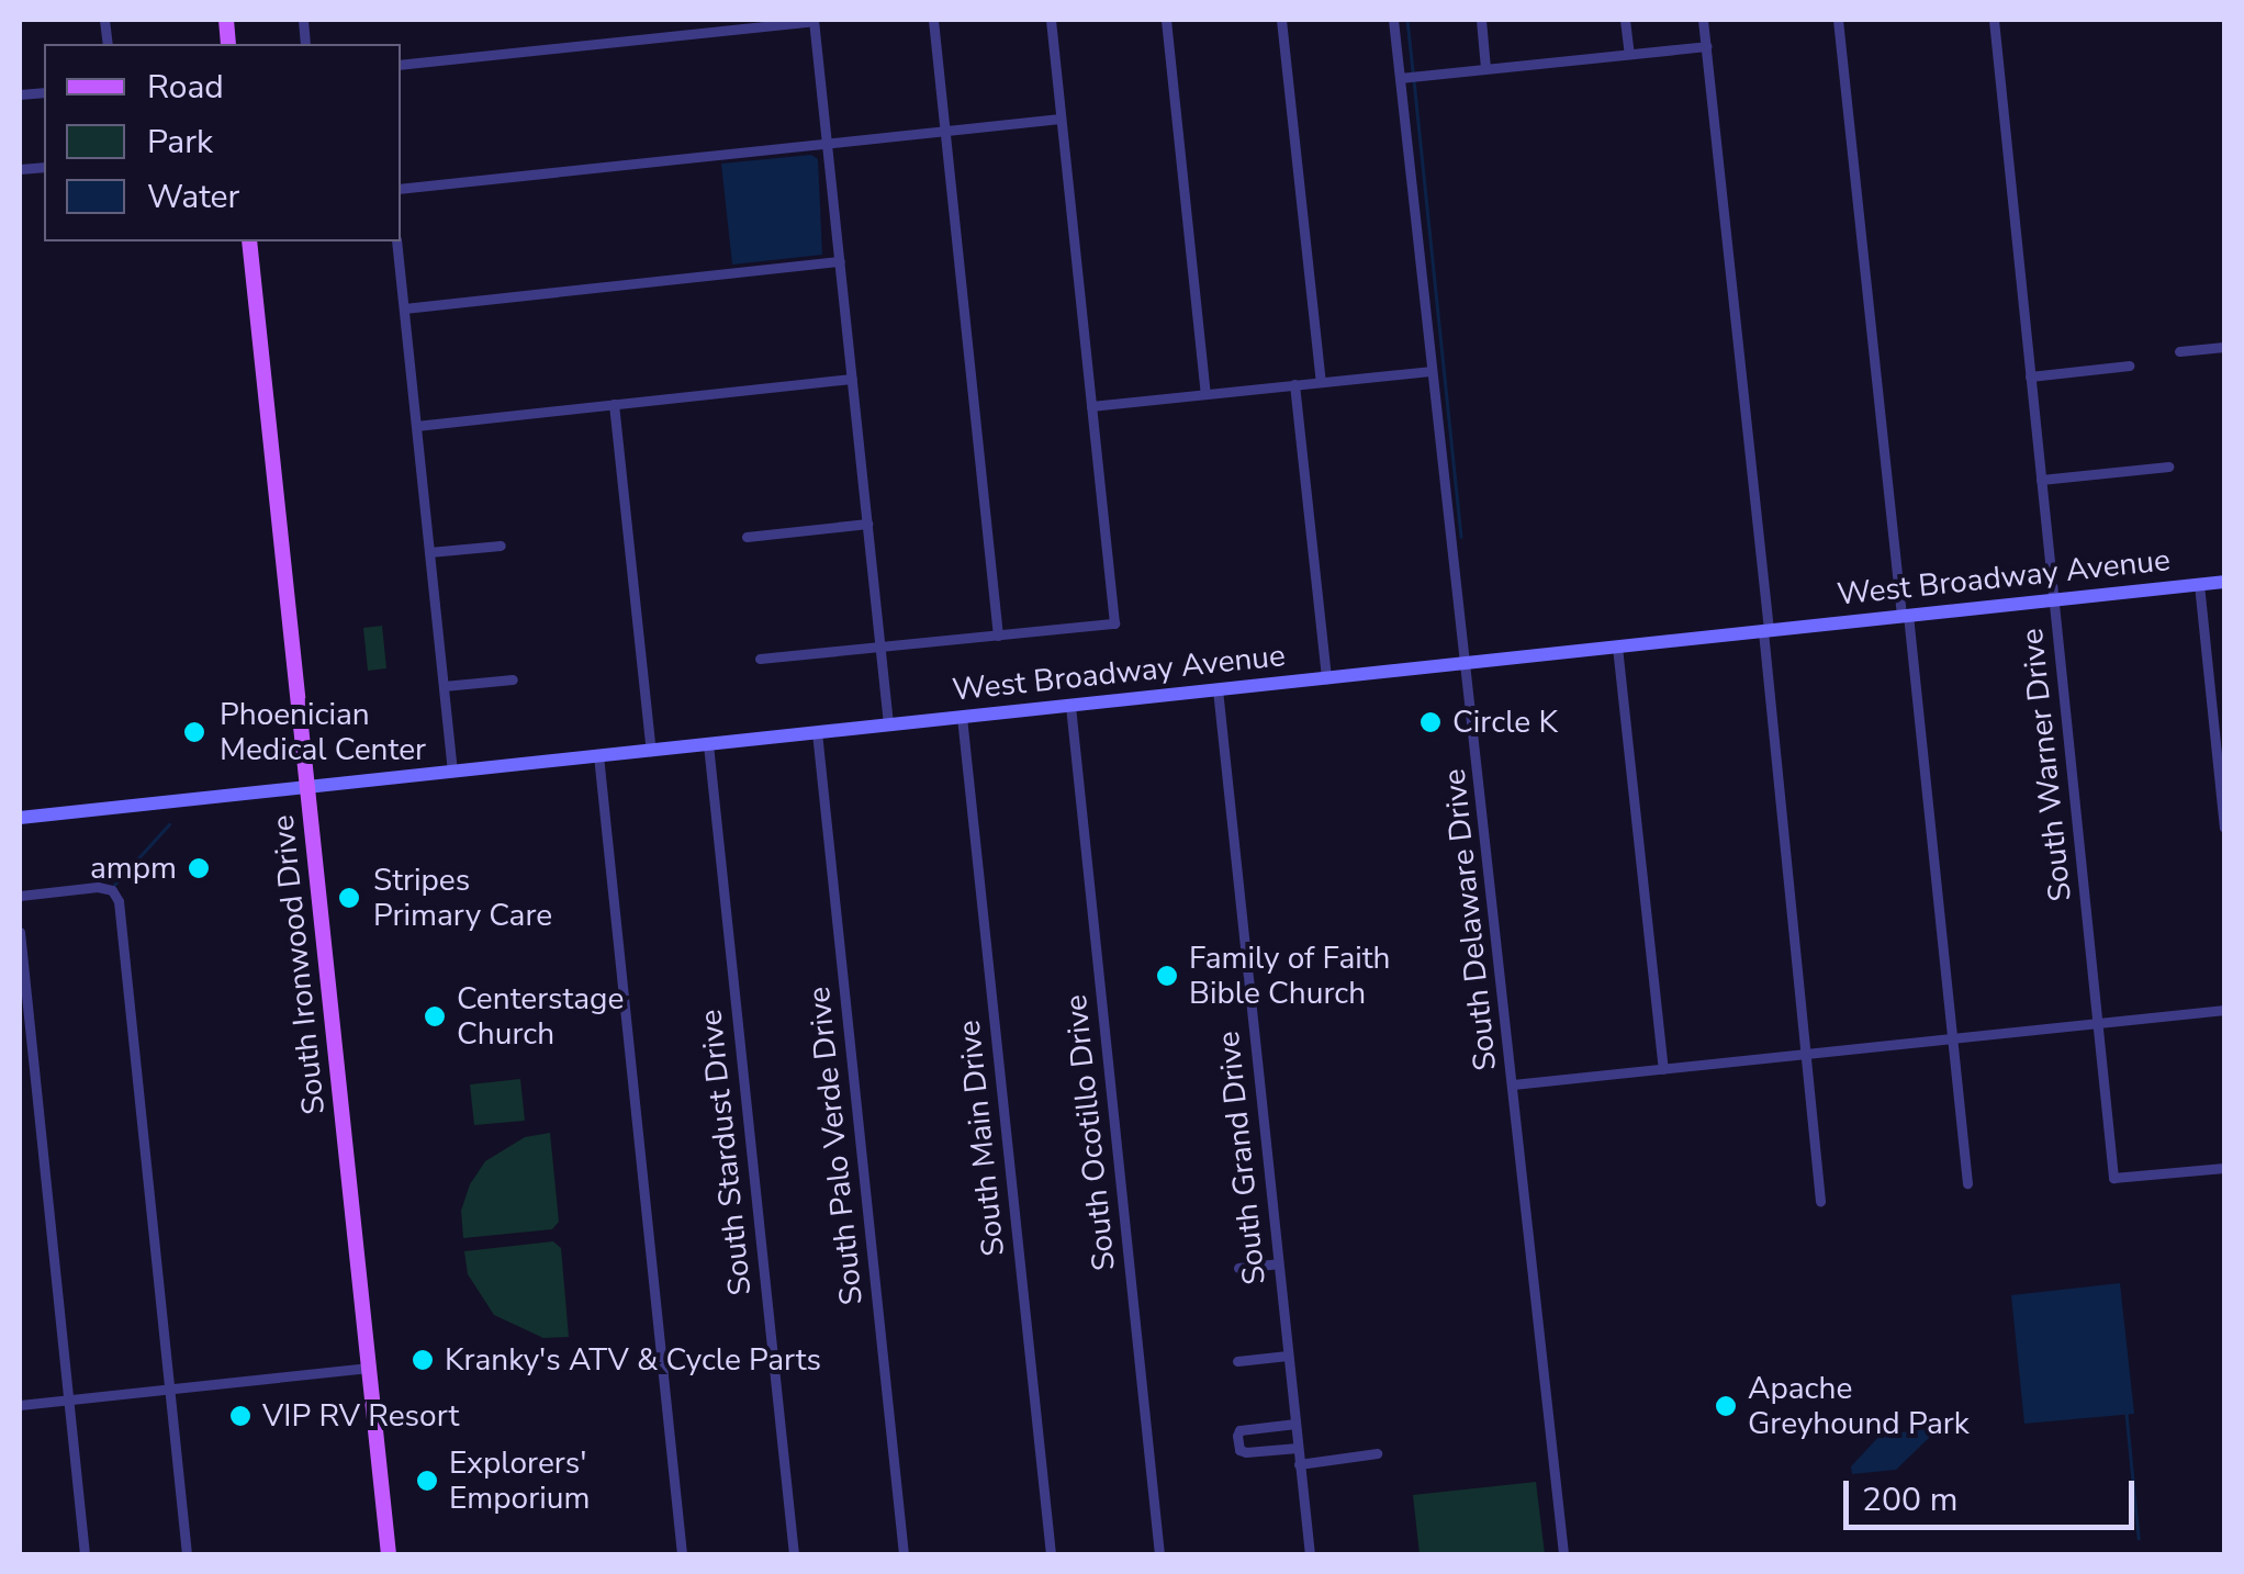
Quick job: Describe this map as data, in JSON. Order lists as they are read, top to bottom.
{
  "streets": {
    "main road": ["West Broadway Avenue", "South Ironwood Drive"],
    "street": [
      "South Warner Drive",
      "South Delaware Drive",
      "South Ocotillo Drive",
      "South Main Drive",
      "South Palo Verde Drive",
      "South Stardust Drive",
      "South Grand Drive"
    ]
  },
  "crossings": [
    ["West Broadway Avenue", "South Warner Drive"],
    ["West Broadway Avenue", "South Delaware Drive"],
    ["West Broadway Avenue", "South Ironwood Drive"],
    ["West Broadway Avenue", "South Ocotillo Drive"],
    ["West Broadway Avenue", "South Main Drive"],
    ["West Broadway Avenue", "South Palo Verde Drive"],
    ["West Broadway Avenue", "South Stardust Drive"],
    ["West Broadway Avenue", "South Grand Drive"]
  ],
  "places": [
    "Circle K",
    "Phoenician Medical Center",
    "ampm",
    "Stripes Primary Care",
    "Family of Faith Bible Church",
    "Centerstage Church",
    "Kranky's ATV & Cycle Parts",
    "Apache Greyhound Park",
    "VIP RV Resort",
    "Explorers' Emporium"
  ],
  "legend": ["Road", "Park", "Water"],
  "scale_bar": "200 m"
}
